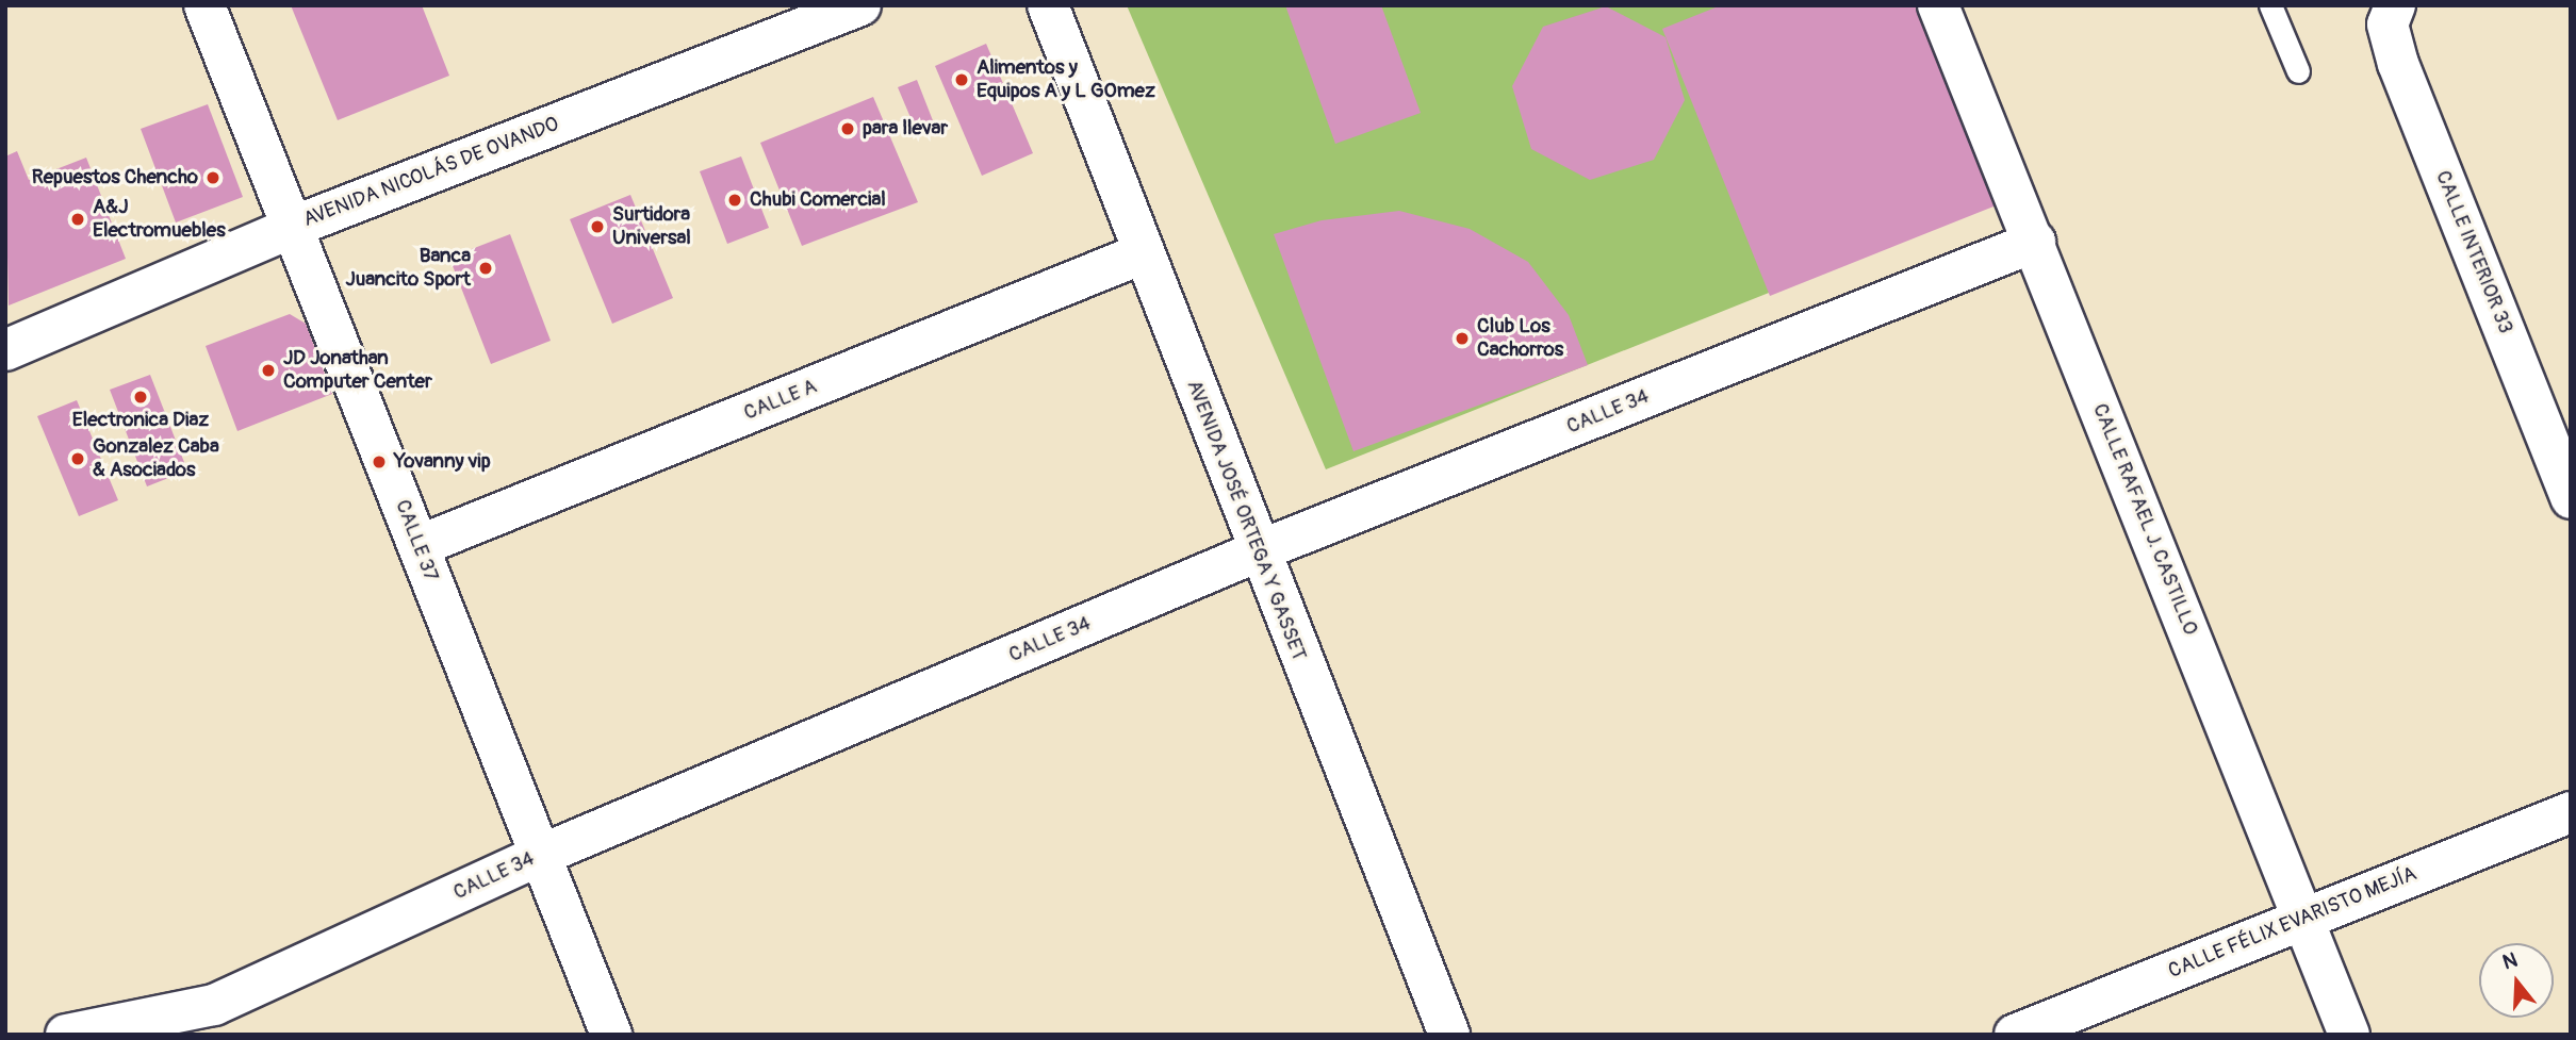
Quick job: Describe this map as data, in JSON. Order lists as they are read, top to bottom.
{
  "streets": {
    "street": [
      "AVENIDA NICOLÁS DE OVANDO",
      "CALLE INTERIOR 33",
      "CALLE A",
      "CALLE 34",
      "CALLE RAFAEL J. CASTILLO",
      "AVENIDA JOSÉ ORTEGA Y GASSET",
      "CALLE 37",
      "CALLE FÉLIX EVARISTO MEJÍA"
    ]
  },
  "crossings": [
    ["AVENIDA NICOLÁS DE OVANDO", "CALLE 37"],
    ["CALLE A", "AVENIDA JOSÉ ORTEGA Y GASSET"],
    ["CALLE A", "CALLE 37"],
    ["CALLE 34", "CALLE RAFAEL J. CASTILLO"],
    ["CALLE 34", "AVENIDA JOSÉ ORTEGA Y GASSET"],
    ["CALLE 34", "CALLE 37"],
    ["CALLE RAFAEL J. CASTILLO", "CALLE FÉLIX EVARISTO MEJÍA"]
  ],
  "places": [
    "Alimentos y Equipos A y L GOmez",
    "para llevar",
    "Repuestos Chencho",
    "Chubi Comercial",
    "A&J Electromuebles",
    "Surtidora Universal",
    "Banca Juancito Sport",
    "Club Los Cachorros",
    "JD Jonathan Computer Center",
    "Electronica Diaz",
    "Gonzalez Caba & Asociados",
    "Yovanny vip"
  ],
  "north": "top"
}
